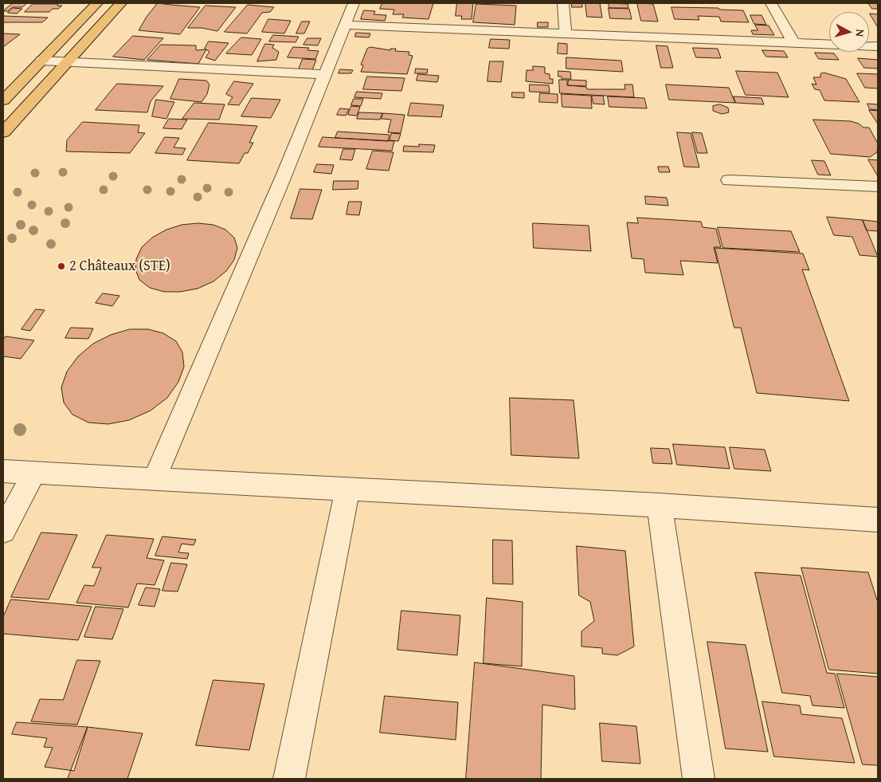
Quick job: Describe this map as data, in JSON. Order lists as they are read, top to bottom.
{
  "places": ["2 Châteaux (STE)"],
  "north": "right"
}
